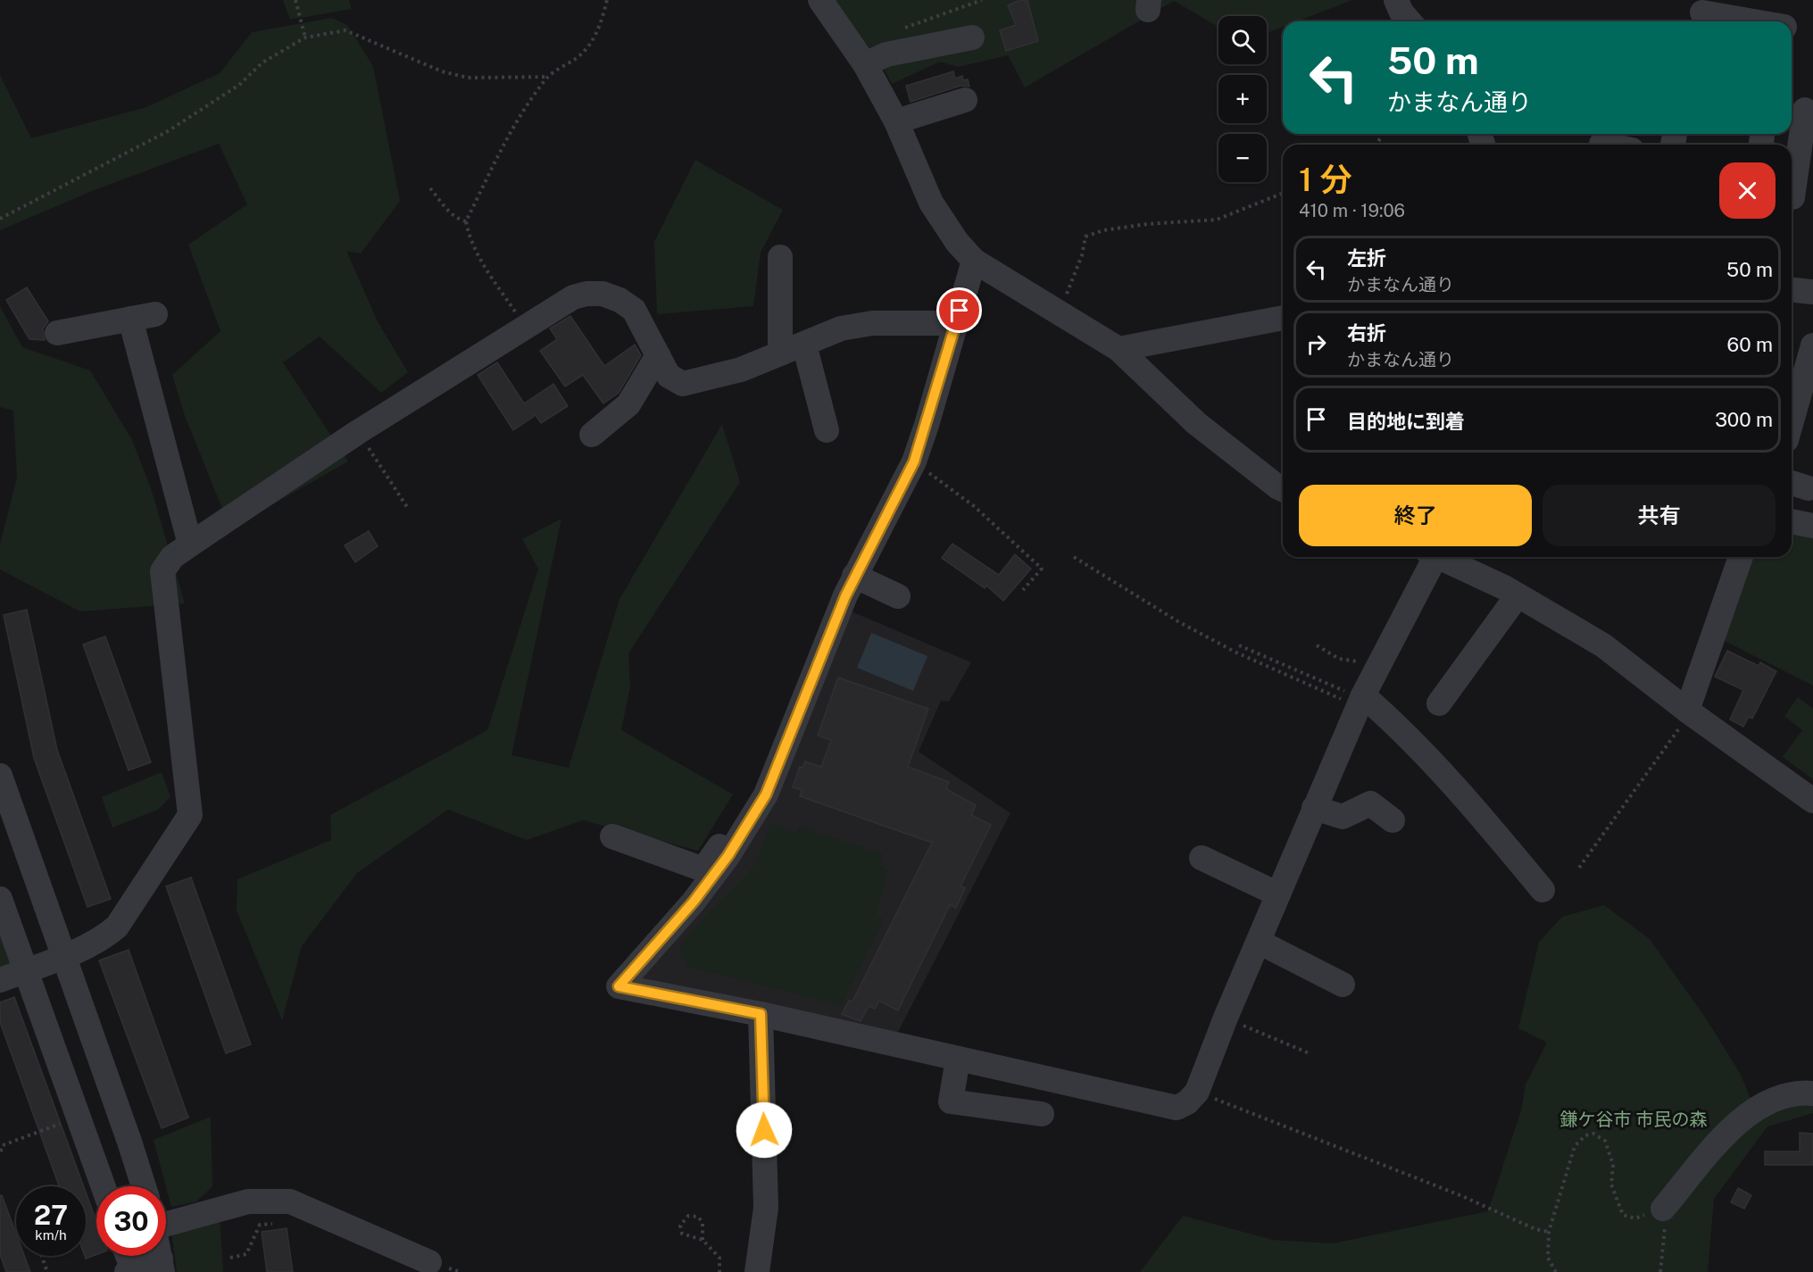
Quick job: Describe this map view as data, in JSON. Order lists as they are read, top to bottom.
{
  "parks": ["鎌ケ谷市 市民の森"],
  "page": {
    "map_buttons": ["+", "−"],
    "turn": ["50 m", "かまなん通り"],
    "heading": ["1 分", "410 m · 19:06"],
    "list": [
      {
        "name": "左折",
        "note": "かまなん通り",
        "value": "50 m"
      },
      {
        "name": "右折",
        "note": "かまなん通り",
        "value": "60 m"
      },
      {
        "name": "目的地に到着",
        "value": "300 m"
      }
    ],
    "buttons": ["終了", "共有"],
    "speed": "27 km/h",
    "limit": "30"
  }
}
